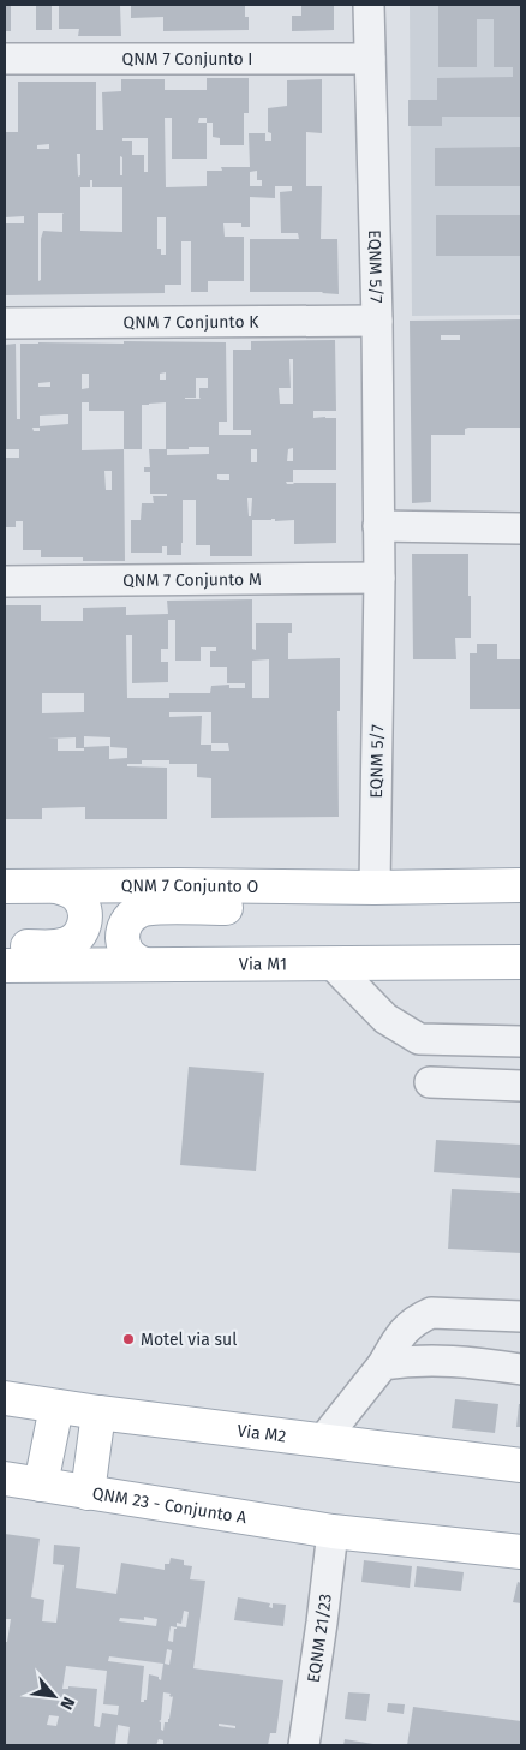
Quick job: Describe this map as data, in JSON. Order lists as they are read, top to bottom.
{
  "streets": {
    "main road": [
      "QNM 7 Conjunto O",
      "Via M1",
      "Via M2",
      "QNM 23 - Conjunto A"
    ],
    "street": [
      "QNM 7 Conjunto I",
      "EQNM 5/7",
      "QNM 7 Conjunto K",
      "QNM 7 Conjunto M",
      "EQNM 21/23"
    ]
  },
  "crossings": [
    ["QNM 7 Conjunto I", "EQNM 5/7"],
    ["EQNM 5/7", "QNM 7 Conjunto K"],
    ["EQNM 5/7", "QNM 7 Conjunto M"],
    ["EQNM 5/7", "QNM 7 Conjunto O"],
    ["QNM 23 - Conjunto A", "EQNM 21/23"]
  ],
  "places": ["Motel via sul"],
  "north": "bottom right"
}
